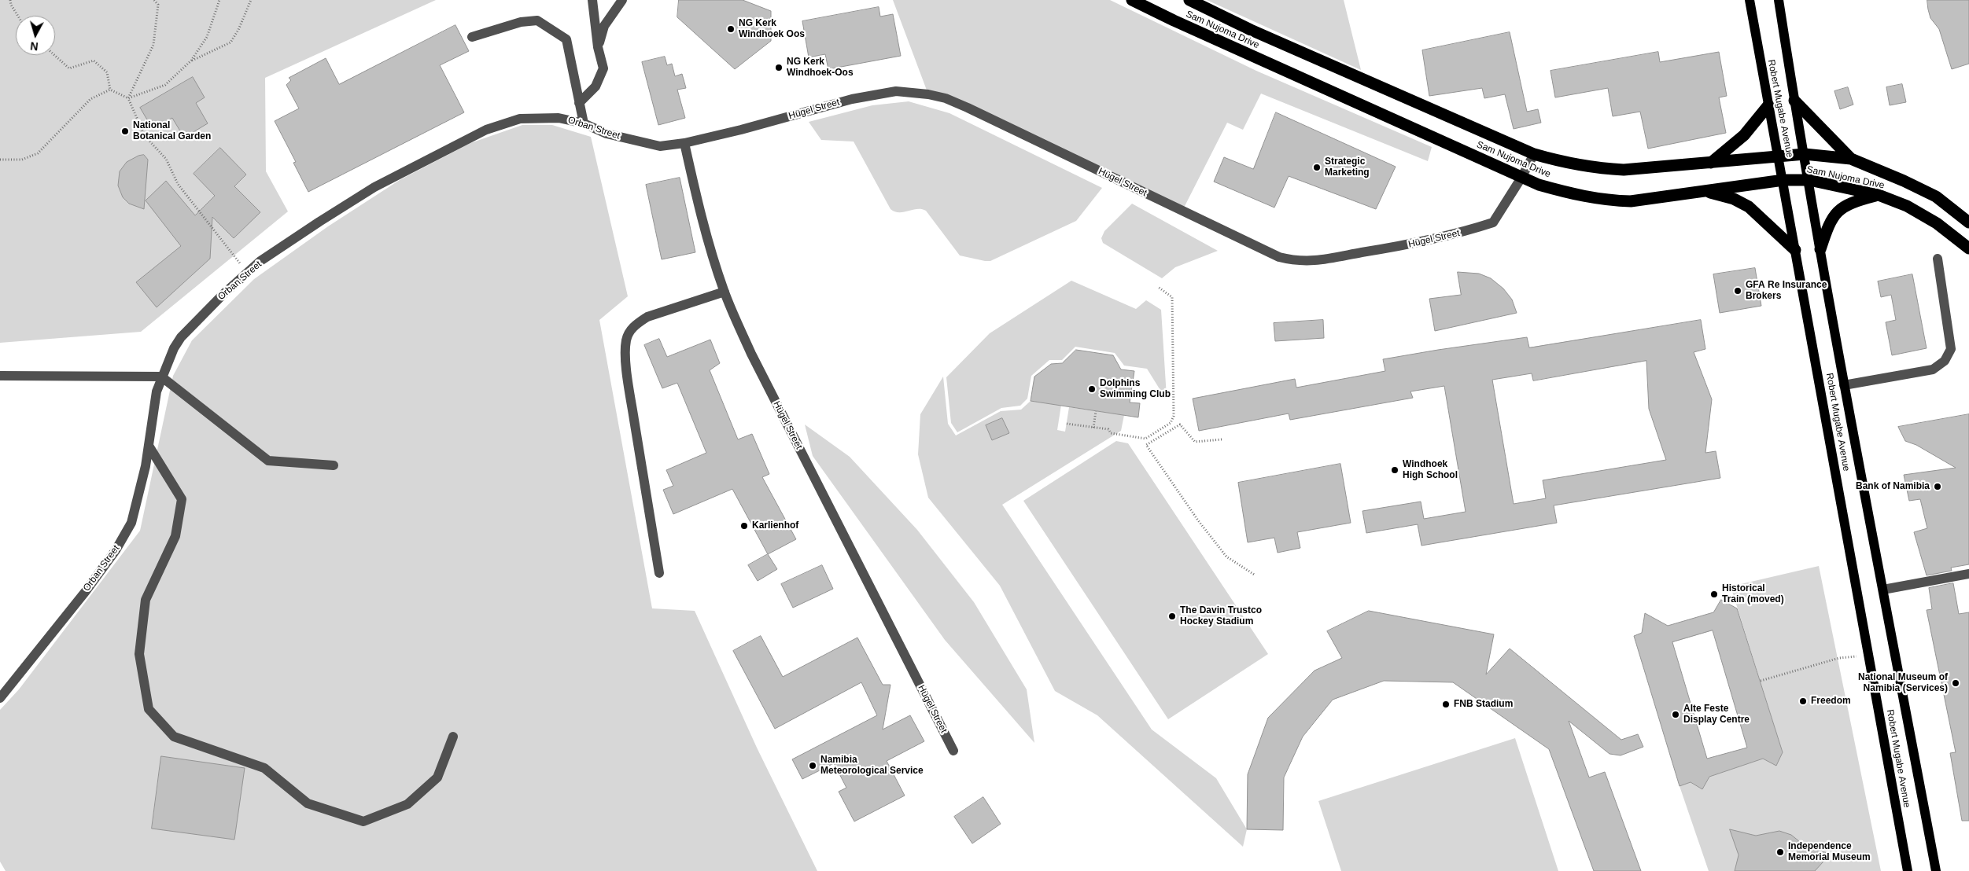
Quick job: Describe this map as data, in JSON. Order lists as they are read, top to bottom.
{
  "streets": {
    "highway": ["Sam Nujoma Drive"],
    "main road": ["Robert Mugabe Avenue"],
    "street": ["Hügel Street", "Orban Street"]
  },
  "crossings": [
    ["Sam Nujoma Drive", "Robert Mugabe Avenue"],
    ["Sam Nujoma Drive", "Hügel Street"],
    ["Hügel Street", "Orban Street"]
  ],
  "places": [
    "NG Kerk Windhoek Oos",
    "NG Kerk Windhoek-Oos",
    "National Botanical Garden",
    "Strategic Marketing",
    "GFA Re Insurance Brokers",
    "Dolphins Swimming Club",
    "Windhoek High School",
    "Bank of Namibia",
    "Karlienhof",
    "Historical Train (moved)",
    "The Davin Trustco Hockey Stadium",
    "National Museum of Namibia (Services)",
    "Freedom",
    "FNB Stadium",
    "Alte Feste Display Centre",
    "Namibia Meteorological Service",
    "Independence Memorial Museum"
  ],
  "north": "bottom"
}
